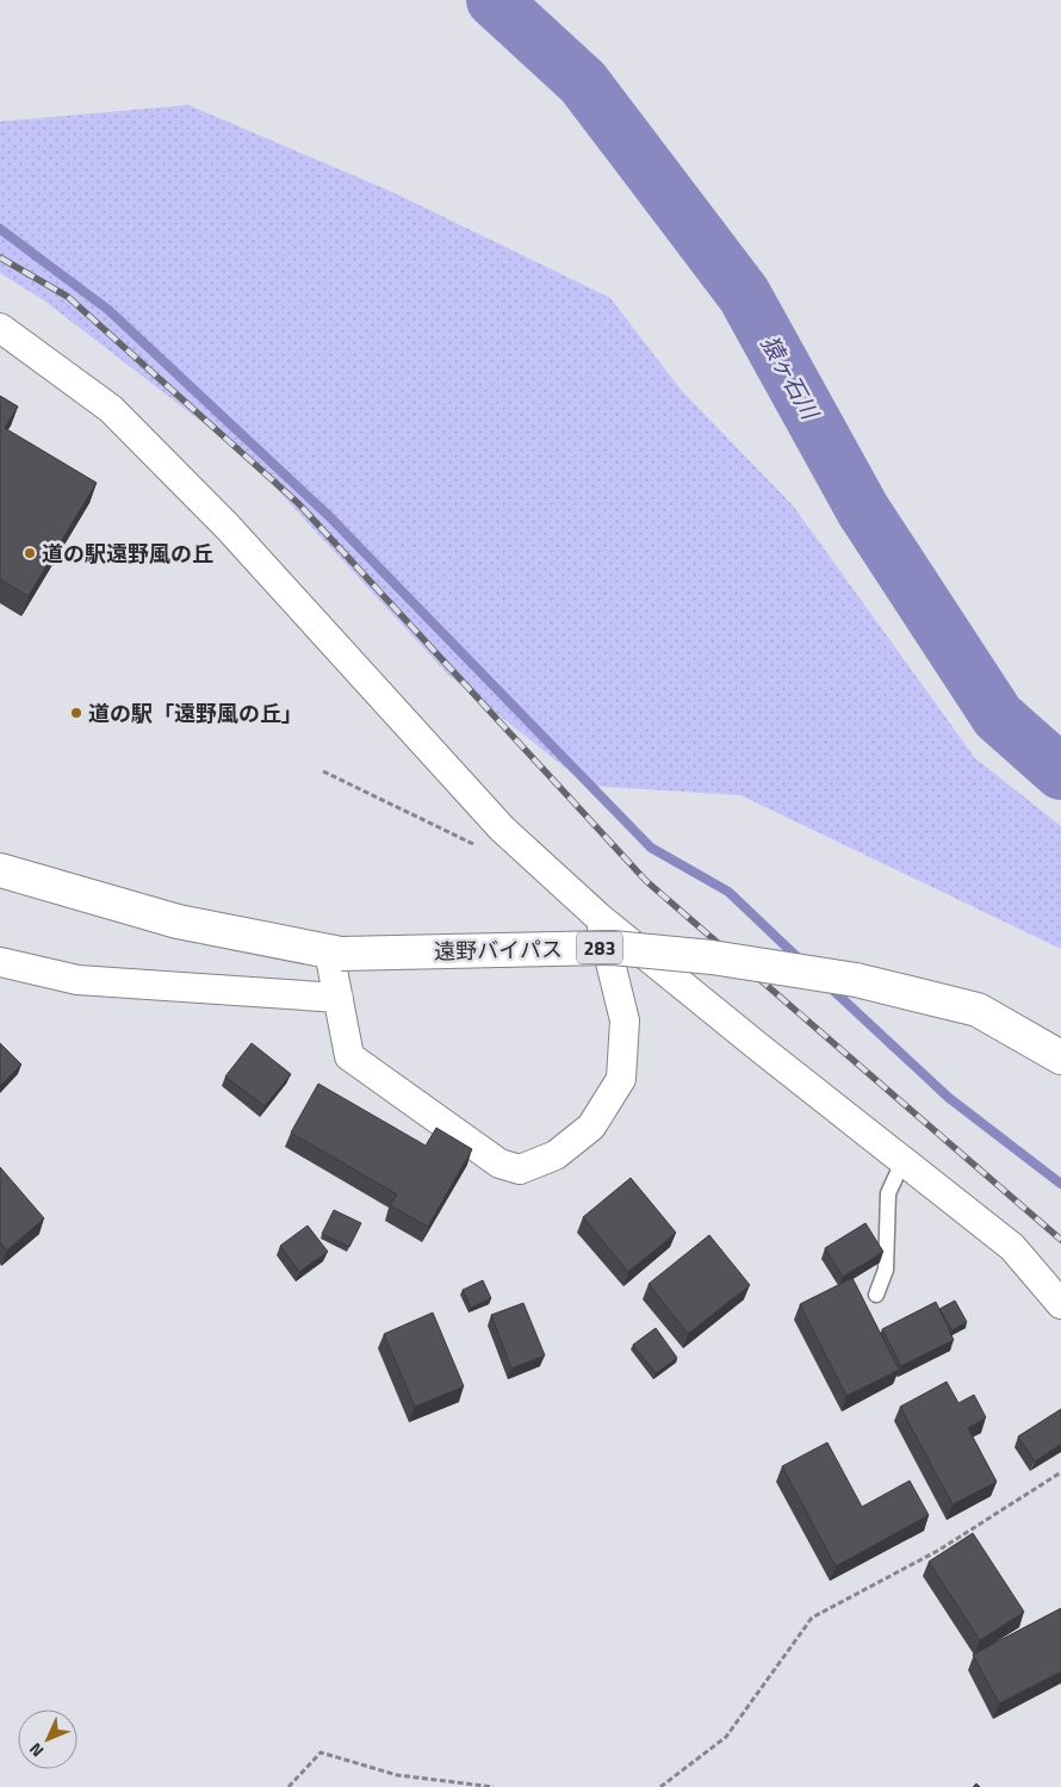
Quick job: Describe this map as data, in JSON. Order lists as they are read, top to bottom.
{
  "streets": {
    "highway": ["283", "遠野バイパス"]
  },
  "water": ["猿ヶ石川"],
  "places": ["道の駅遠野風の丘", "道の駅「遠野風の丘」"],
  "north": "bottom left"
}
